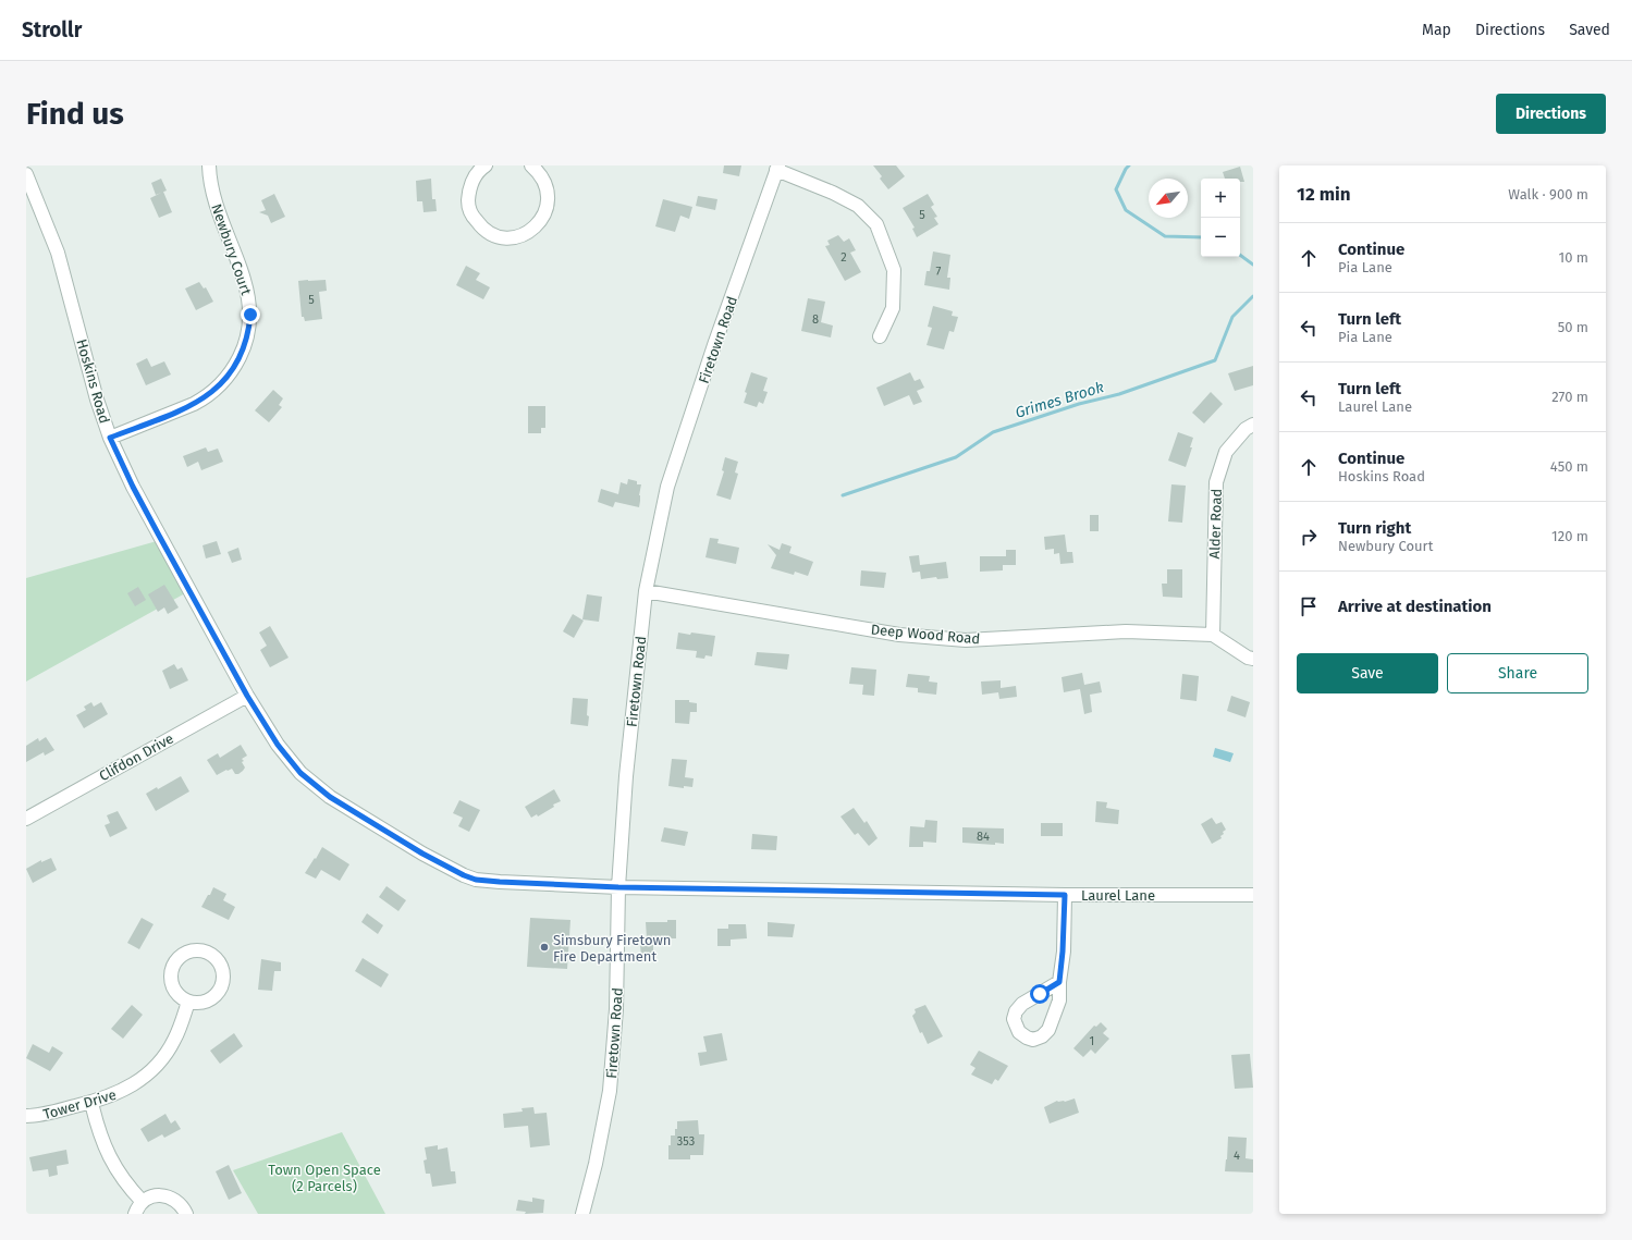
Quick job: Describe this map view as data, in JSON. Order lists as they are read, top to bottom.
{
  "streets": {
    "street": [
      "Newbury Court",
      "Firetown Road",
      "Hoskins Road",
      "Alder Road",
      "Deep Wood Road",
      "Clifdon Drive",
      "Laurel Lane",
      "Tower Drive"
    ]
  },
  "crossings": [
    ["Newbury Court", "Hoskins Road"],
    ["Firetown Road", "Hoskins Road"],
    ["Firetown Road", "Deep Wood Road"],
    ["Firetown Road", "Laurel Lane"],
    ["Hoskins Road", "Clifdon Drive"],
    ["Hoskins Road", "Laurel Lane"],
    ["Alder Road", "Deep Wood Road"]
  ],
  "water": ["Grimes Brook"],
  "parks": ["Town Open Space (2 Parcels)"],
  "places": ["Simsbury Firetown Fire Department"],
  "house_numbers": [
    "5",
    "2",
    "7",
    "5",
    "8",
    "84",
    "1",
    "353",
    "4"
  ],
  "north": "bottom left",
  "page": {
    "header": "Strollr",
    "nav": ["Map", "Directions", "Saved"],
    "buttons": [
      "Directions",
      ["Save", "Share"]
    ],
    "title": "Find us",
    "heading": ["12 min", "Walk · 900 m"],
    "map_buttons": ["+", "−"],
    "list": [
      ["Continue", "Pia Lane", "10 m"],
      ["Turn left", "Pia Lane", "50 m"],
      ["Turn left", "Laurel Lane", "270 m"],
      ["Continue", "Hoskins Road", "450 m"],
      ["Turn right", "Newbury Court", "120 m"],
      "Arrive at destination"
    ]
  }
}
